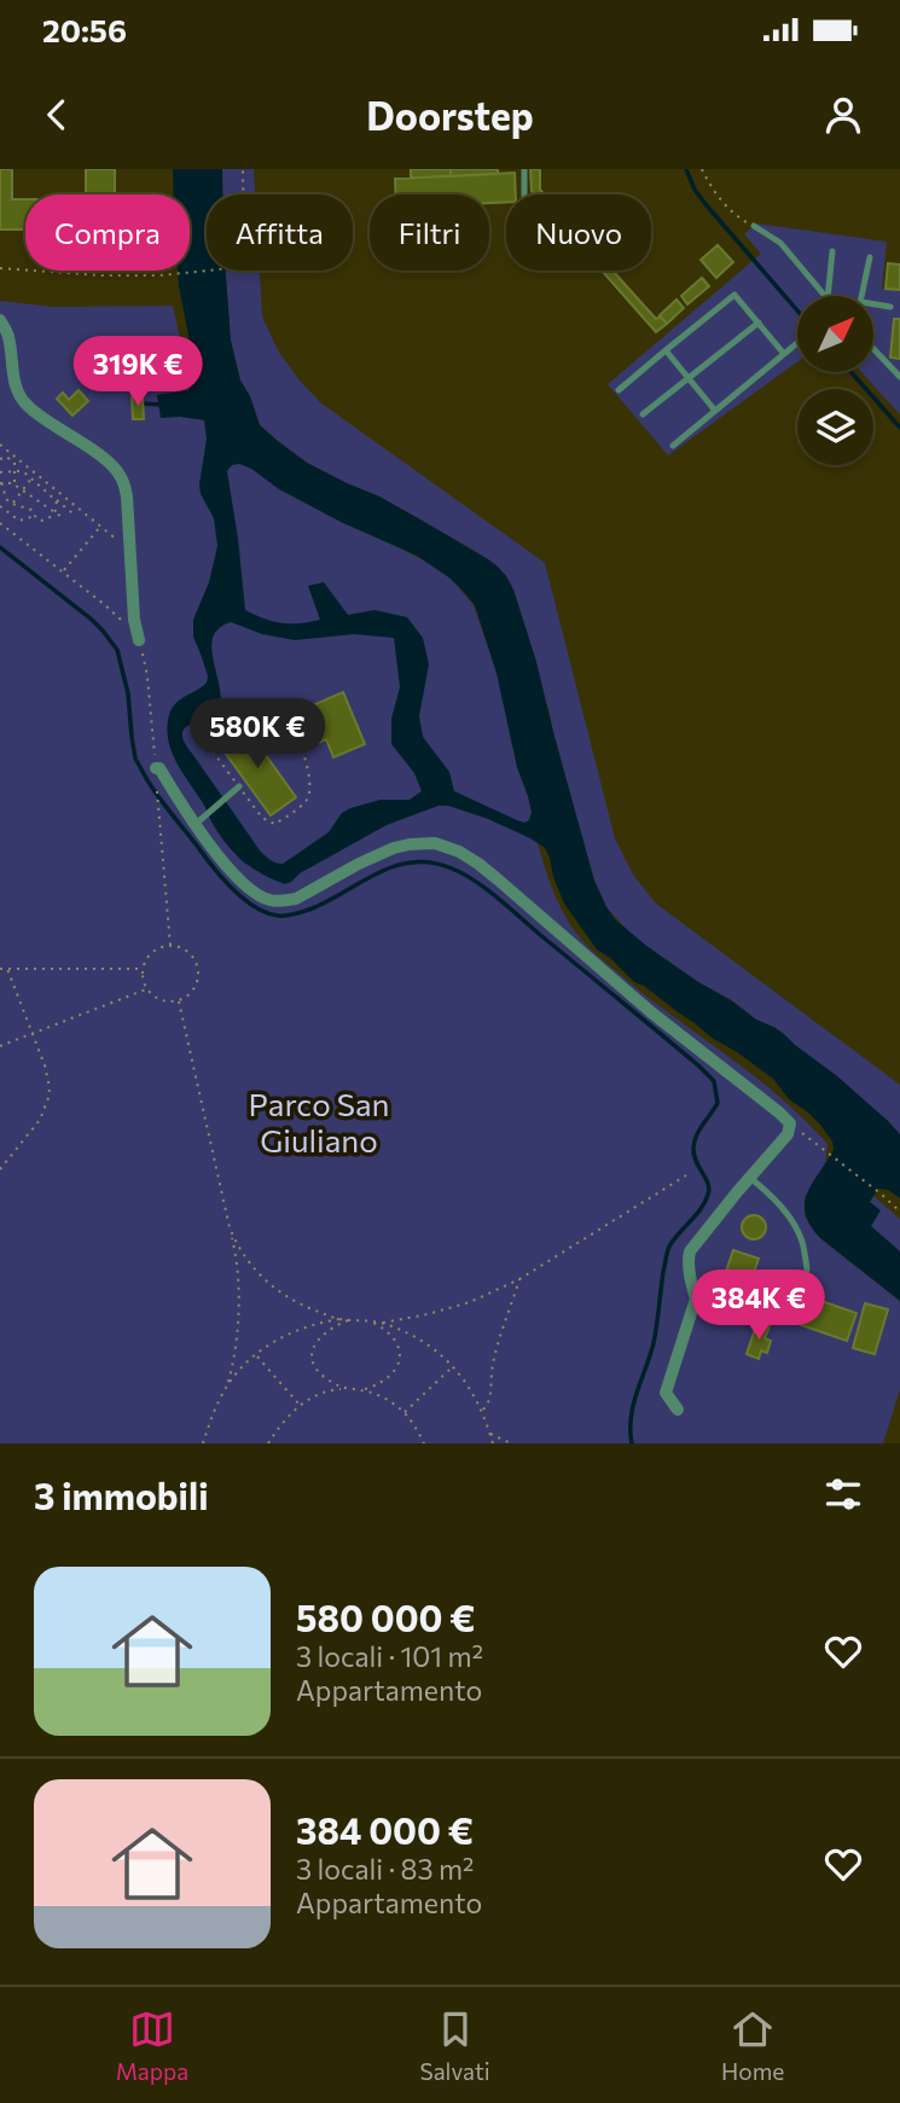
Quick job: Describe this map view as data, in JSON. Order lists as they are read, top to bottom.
{
  "parks": ["Parco San Giuliano"],
  "north": "top right",
  "page": {
    "status": "20:56",
    "header": "Doorstep",
    "chip": [
      "Compra",
      "Affitta",
      "Filtri",
      "Nuovo"
    ],
    "price": ["319K €", "580K €", "384K €"],
    "heading": "3 immobili",
    "list": [
      {
        "name": "580 000 €",
        "note": "3 locali · 101 m² · Appartamento"
      },
      {
        "name": "384 000 €",
        "note": "3 locali · 83 m² · Appartamento"
      }
    ],
    "tabs": ["Mappa", "Salvati", "Home"]
  }
}
